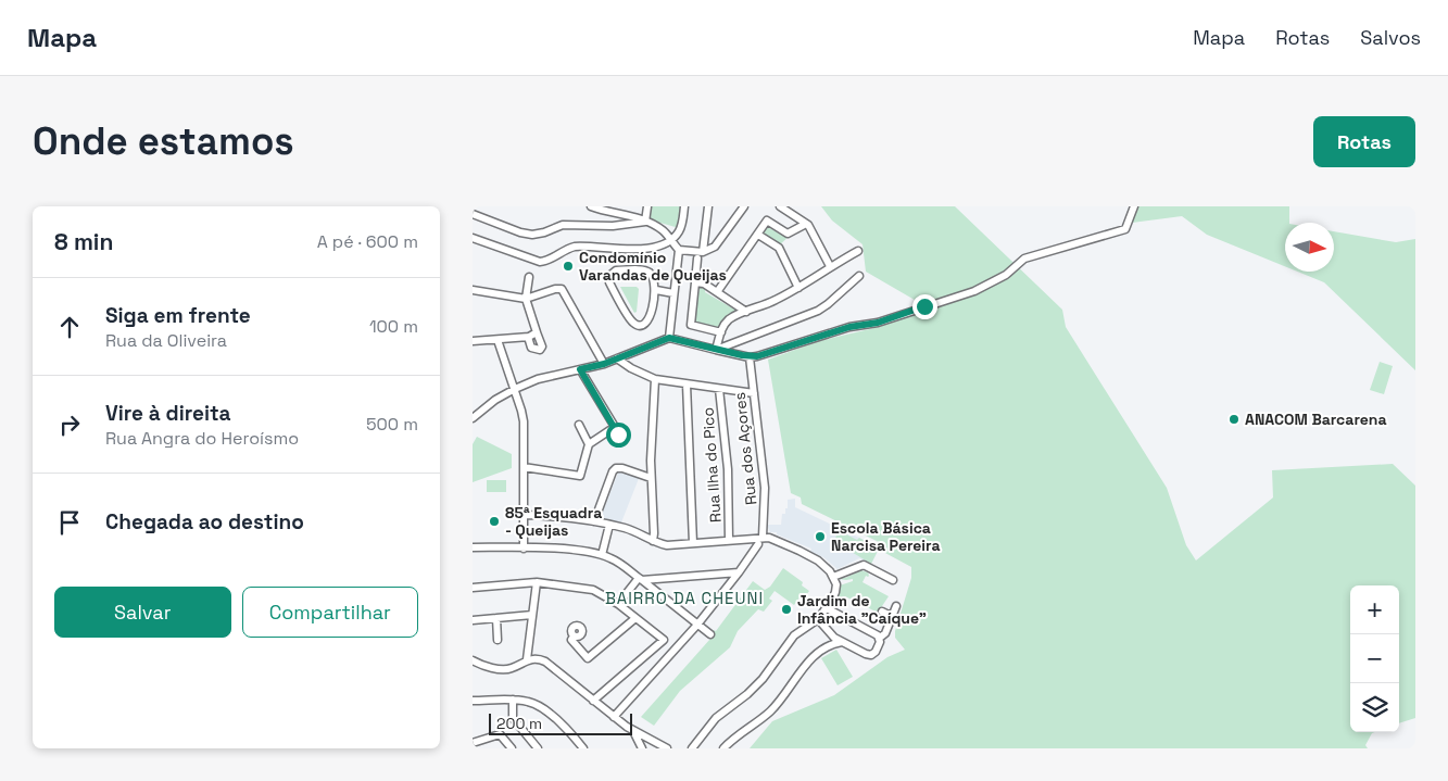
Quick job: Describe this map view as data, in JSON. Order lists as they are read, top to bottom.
{
  "streets": {
    "street": ["Rua dos Açores", "Rua Ilha do Pico"]
  },
  "districts": ["BAIRRO DA CHEUNI"],
  "places": [
    "Condomínio Varandas de Queijas",
    "ANACOM Barcarena",
    "85ª Esquadra - Queijas",
    "Escola Básica Narcisa Pereira",
    "Jardim de Infância \"Caíque\""
  ],
  "scale_bar": "200 m",
  "north": "right",
  "page": {
    "header": "Mapa",
    "nav": ["Mapa", "Rotas", "Salvos"],
    "buttons": [
      "Rotas",
      ["Salvar", "Compartilhar"]
    ],
    "title": "Onde estamos",
    "heading": ["8 min", "A pé · 600 m"],
    "list": [
      ["Siga em frente", "Rua da Oliveira", "100 m"],
      ["Vire à direita", "Rua Angra do Heroísmo", "500 m"],
      "Chegada ao destino"
    ],
    "map_buttons": ["+", "−"],
    "scale": "200 m"
  }
}
